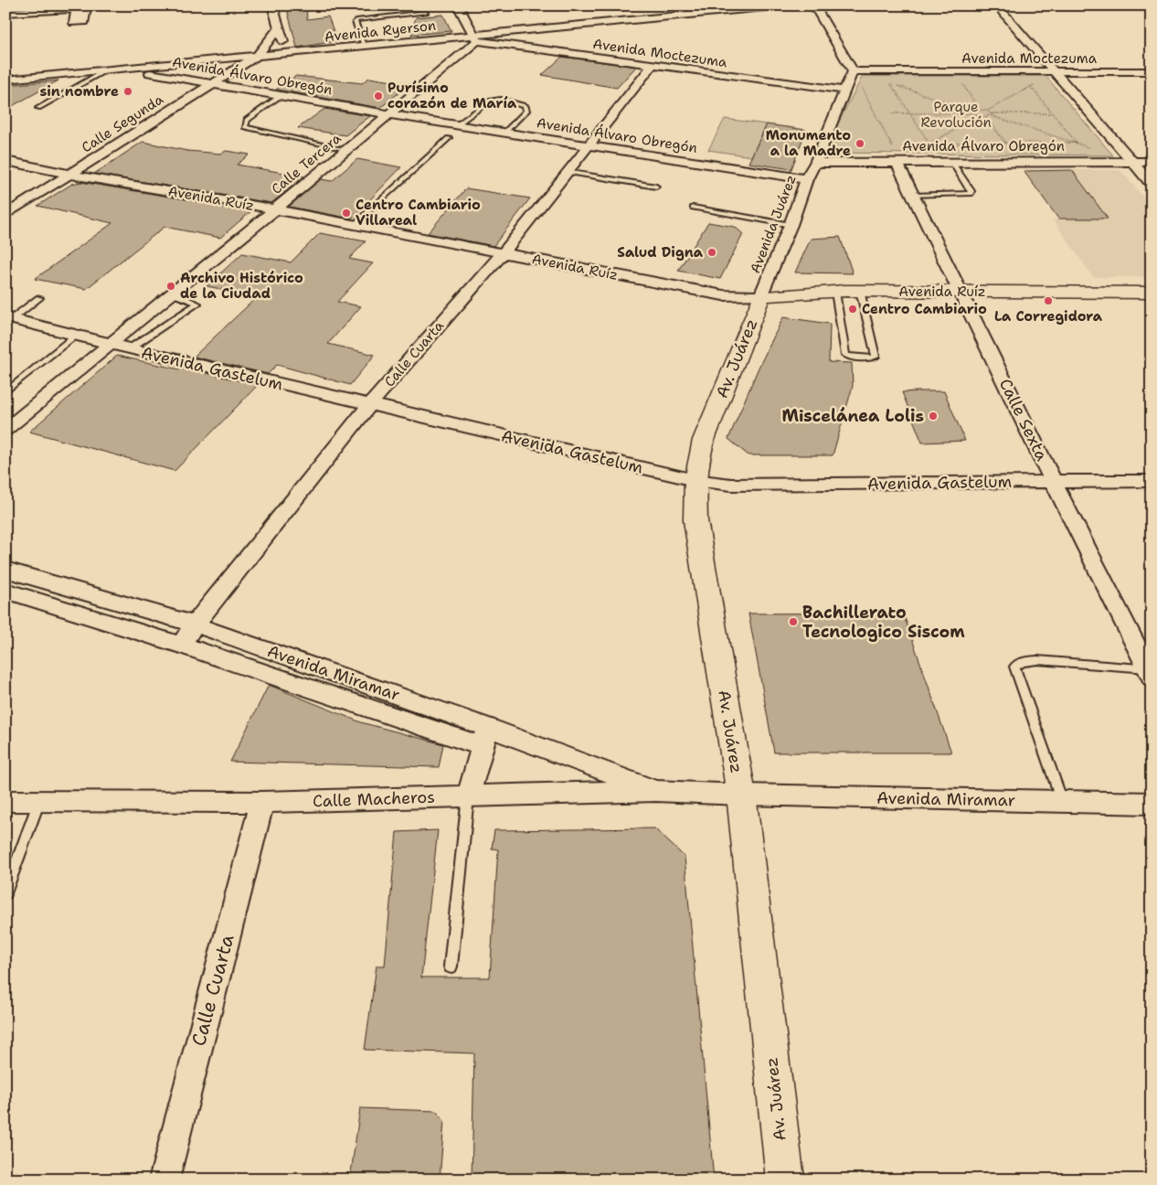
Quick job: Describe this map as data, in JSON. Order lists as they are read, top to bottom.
{
  "streets": {
    "street": [
      "Avenida Ryerson",
      "Avenida Moctezuma",
      "Avenida Álvaro Obregón",
      "Calle Segunda",
      "Calle Tercera",
      "Avenida Ruíz",
      "Avenida Juárez",
      "Calle Cuarta",
      "Av. Juárez",
      "Avenida Gastelum",
      "Calle Sexta",
      "Avenida Miramar",
      "Calle Macheros"
    ]
  },
  "crossings": [
    ["Avenida Ryerson", "Avenida Moctezuma"],
    ["Avenida Ryerson", "Avenida Álvaro Obregón"],
    ["Avenida Ryerson", "Calle Segunda"],
    ["Avenida Ryerson", "Calle Tercera"],
    ["Avenida Moctezuma", "Calle Tercera"],
    ["Avenida Moctezuma", "Calle Cuarta"],
    ["Avenida Álvaro Obregón", "Calle Segunda"],
    ["Avenida Álvaro Obregón", "Calle Tercera"],
    ["Avenida Álvaro Obregón", "Avenida Juárez"],
    ["Avenida Álvaro Obregón", "Calle Cuarta"],
    ["Avenida Álvaro Obregón", "Calle Sexta"],
    ["Calle Segunda", "Avenida Ruíz"],
    ["Calle Tercera", "Avenida Ruíz"],
    ["Calle Tercera", "Avenida Gastelum"],
    ["Avenida Ruíz", "Avenida Juárez"],
    ["Avenida Ruíz", "Calle Cuarta"],
    ["Avenida Ruíz", "Av. Juárez"],
    ["Avenida Ruíz", "Calle Sexta"],
    ["Avenida Juárez", "Av. Juárez"],
    ["Calle Cuarta", "Avenida Gastelum"],
    ["Calle Cuarta", "Avenida Miramar"],
    ["Calle Cuarta", "Calle Macheros"],
    ["Av. Juárez", "Avenida Gastelum"],
    ["Av. Juárez", "Avenida Miramar"],
    ["Av. Juárez", "Calle Macheros"],
    ["Avenida Gastelum", "Calle Sexta"],
    ["Avenida Miramar", "Calle Macheros"]
  ],
  "parks": ["Parque Revolución"],
  "places": [
    "sin nombre",
    "Purísimo corazón de María",
    "Monumento a la Madre",
    "Centro Cambiario Villareal",
    "Salud Digna",
    "Archivo Histórico de la Ciudad",
    "La Corregidora",
    "Centro Cambiario",
    "Miscelánea Lolis",
    "Bachillerato Tecnologico Siscom"
  ]
}
